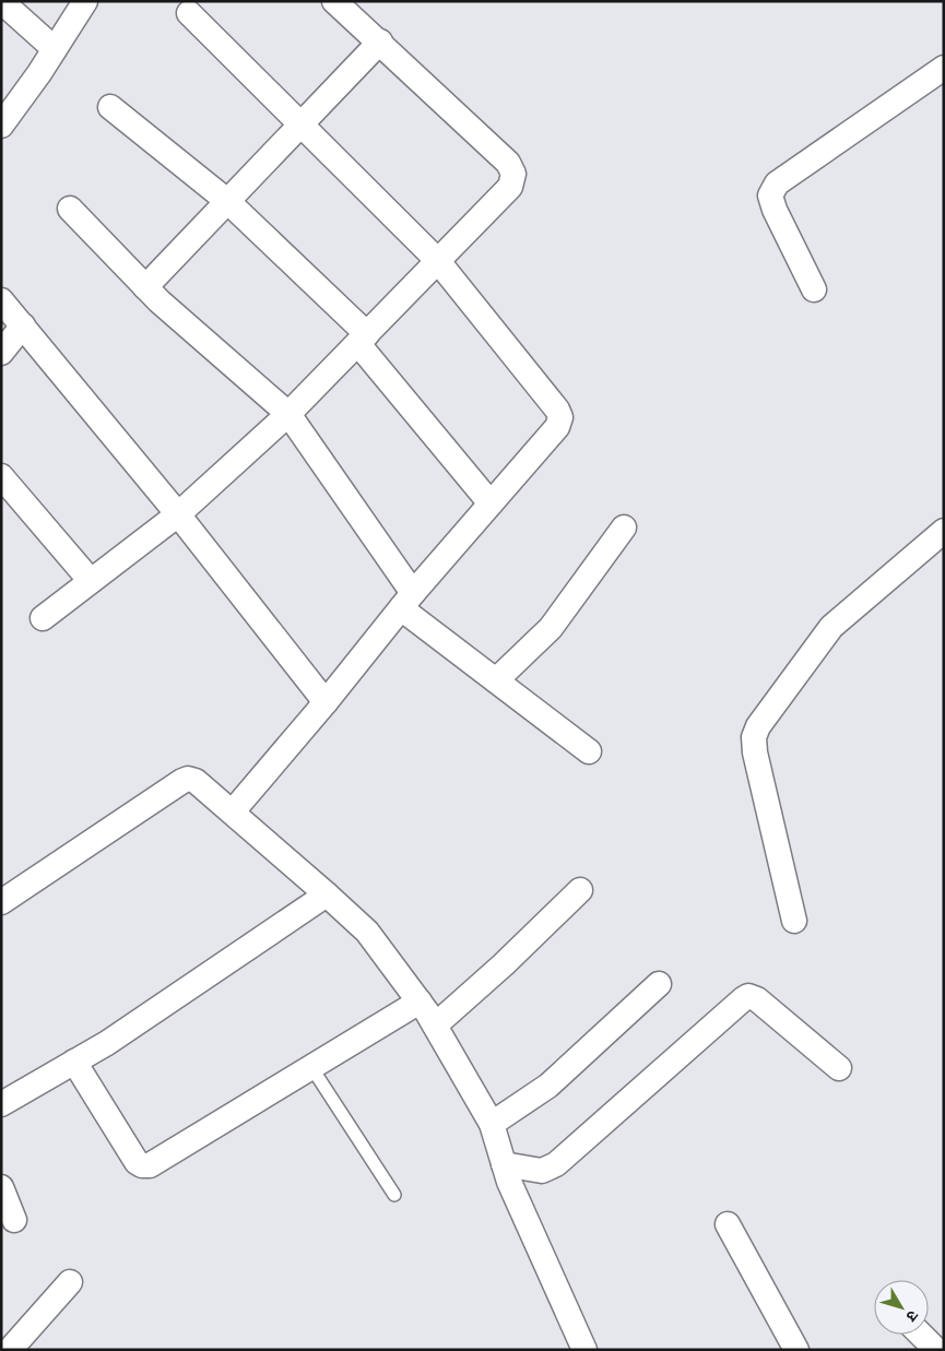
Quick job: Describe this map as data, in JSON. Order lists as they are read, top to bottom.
{
  "north": "bottom right"
}
